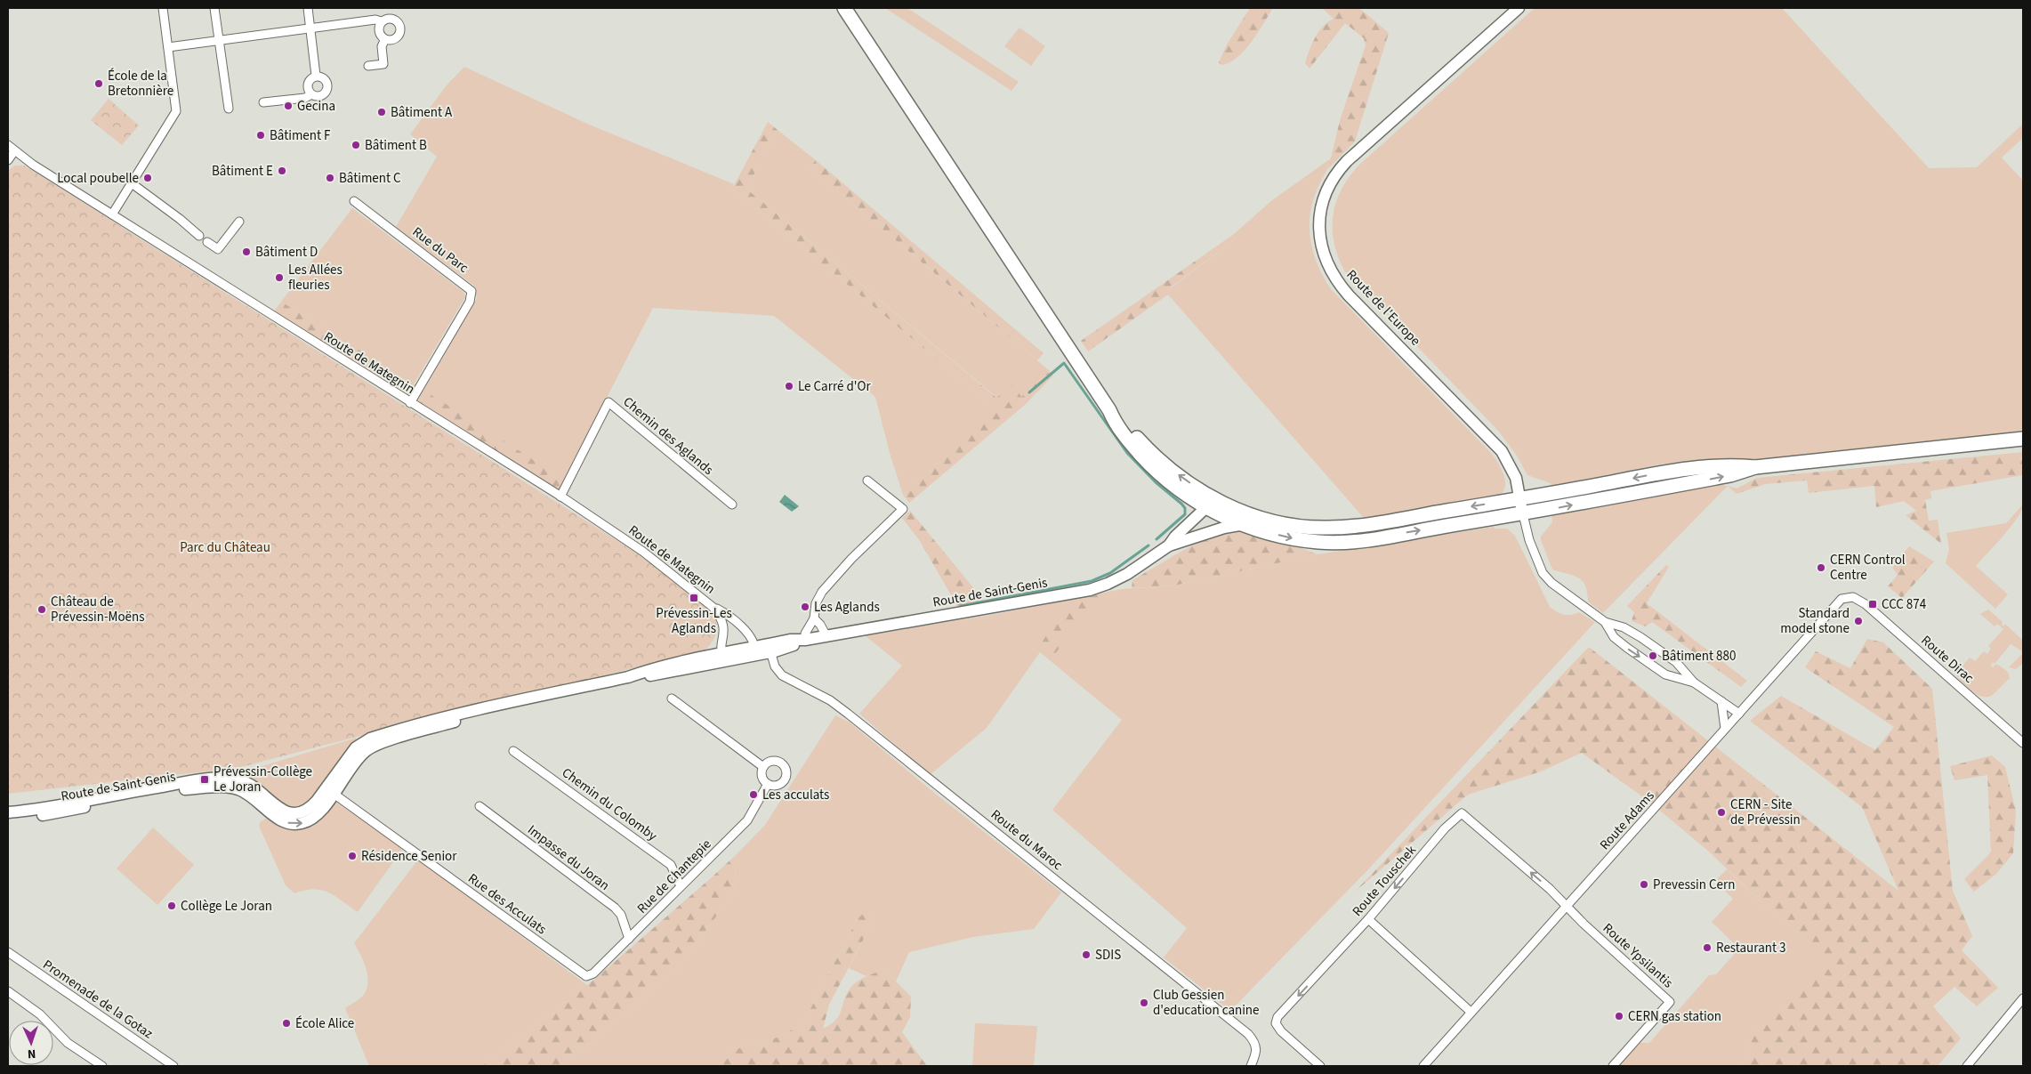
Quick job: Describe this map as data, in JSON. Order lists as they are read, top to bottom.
{
  "streets": {
    "main road": ["Route de l'Europe", "Route de Saint-Genis"],
    "street": [
      "Rue du Parc",
      "Route de Mategnin",
      "Chemin des Aglands",
      "Route Dirac",
      "Chemin du Colomby",
      "Route Adams",
      "Route du Maroc",
      "Impasse du Joran",
      "Rue de Chantepie",
      "Route Touschek",
      "Rue des Acculats",
      "Route Ypsilantis",
      "Promenade de la Gotaz"
    ]
  },
  "crossings": [
    ["Rue du Parc", "Route de Mategnin"],
    ["Route de Mategnin", "Chemin des Aglands"],
    ["Route de Mategnin", "Route de Saint-Genis"],
    ["Route de Saint-Genis", "Route du Maroc"],
    ["Route de Saint-Genis", "Rue des Acculats"],
    ["Route Dirac", "Route Adams"],
    ["Chemin du Colomby", "Rue de Chantepie"],
    ["Route Adams", "Route Touschek"],
    ["Route Adams", "Route Ypsilantis"],
    ["Impasse du Joran", "Rue de Chantepie"],
    ["Rue de Chantepie", "Rue des Acculats"],
    ["Route Touschek", "Route Ypsilantis"]
  ],
  "parks": ["Parc du Château"],
  "places": {
    "other": [
      "École de la Bretonnière",
      "Gecina",
      "Bâtiment A",
      "Bâtiment F",
      "Bâtiment B",
      "Bâtiment E",
      "Local poubelle",
      "Bâtiment C",
      "Bâtiment D",
      "Les Allées fleuries",
      "Le Carré d'Or",
      "CERN Control Centre",
      "Les Aglands",
      "Château de Prévessin-Moëns",
      "Standard model stone",
      "Bâtiment 880",
      "Les acculats",
      "CERN - Site de Prévessin",
      "Résidence Senior",
      "Prevessin Cern",
      "Collège Le Joran",
      "Restaurant 3",
      "SDIS",
      "Club Gessien d'education canine",
      "CERN gas station",
      "École Alice"
    ],
    "transit": ["Prévessin-Les Aglands", "CCC 874", "Prévessin-Collège Le Joran"]
  },
  "north": "bottom"
}
